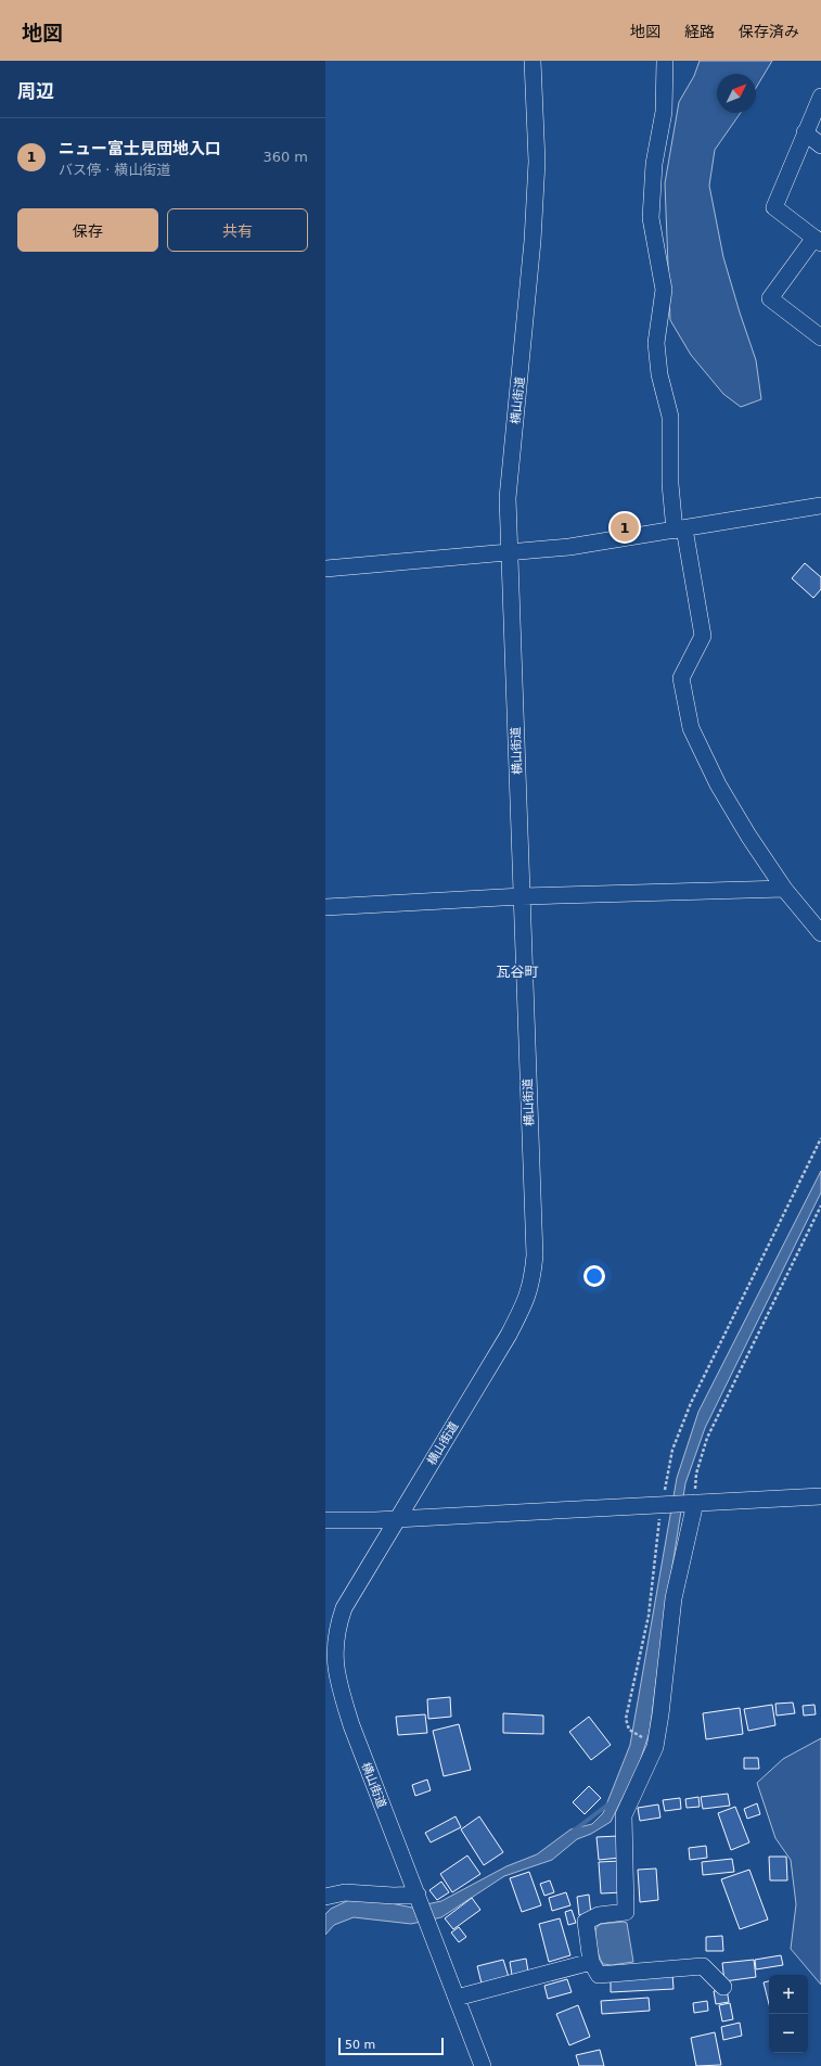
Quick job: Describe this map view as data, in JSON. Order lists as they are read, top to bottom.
{
  "streets": {
    "street": ["横山街道"]
  },
  "districts": ["瓦谷町"],
  "scale_bar": "50 m",
  "north": "top right",
  "page": {
    "header": "地図",
    "nav": ["地図", "経路", "保存済み"],
    "heading": "周辺",
    "list": [
      {
        "mark": "1",
        "name": "ニュー富士見団地入口",
        "note": "バス停 · 横山街道",
        "value": "360 m"
      }
    ],
    "buttons": ["保存", "共有"],
    "pins": "1",
    "map_buttons": ["+", "−"],
    "scale": "50 m"
  }
}
